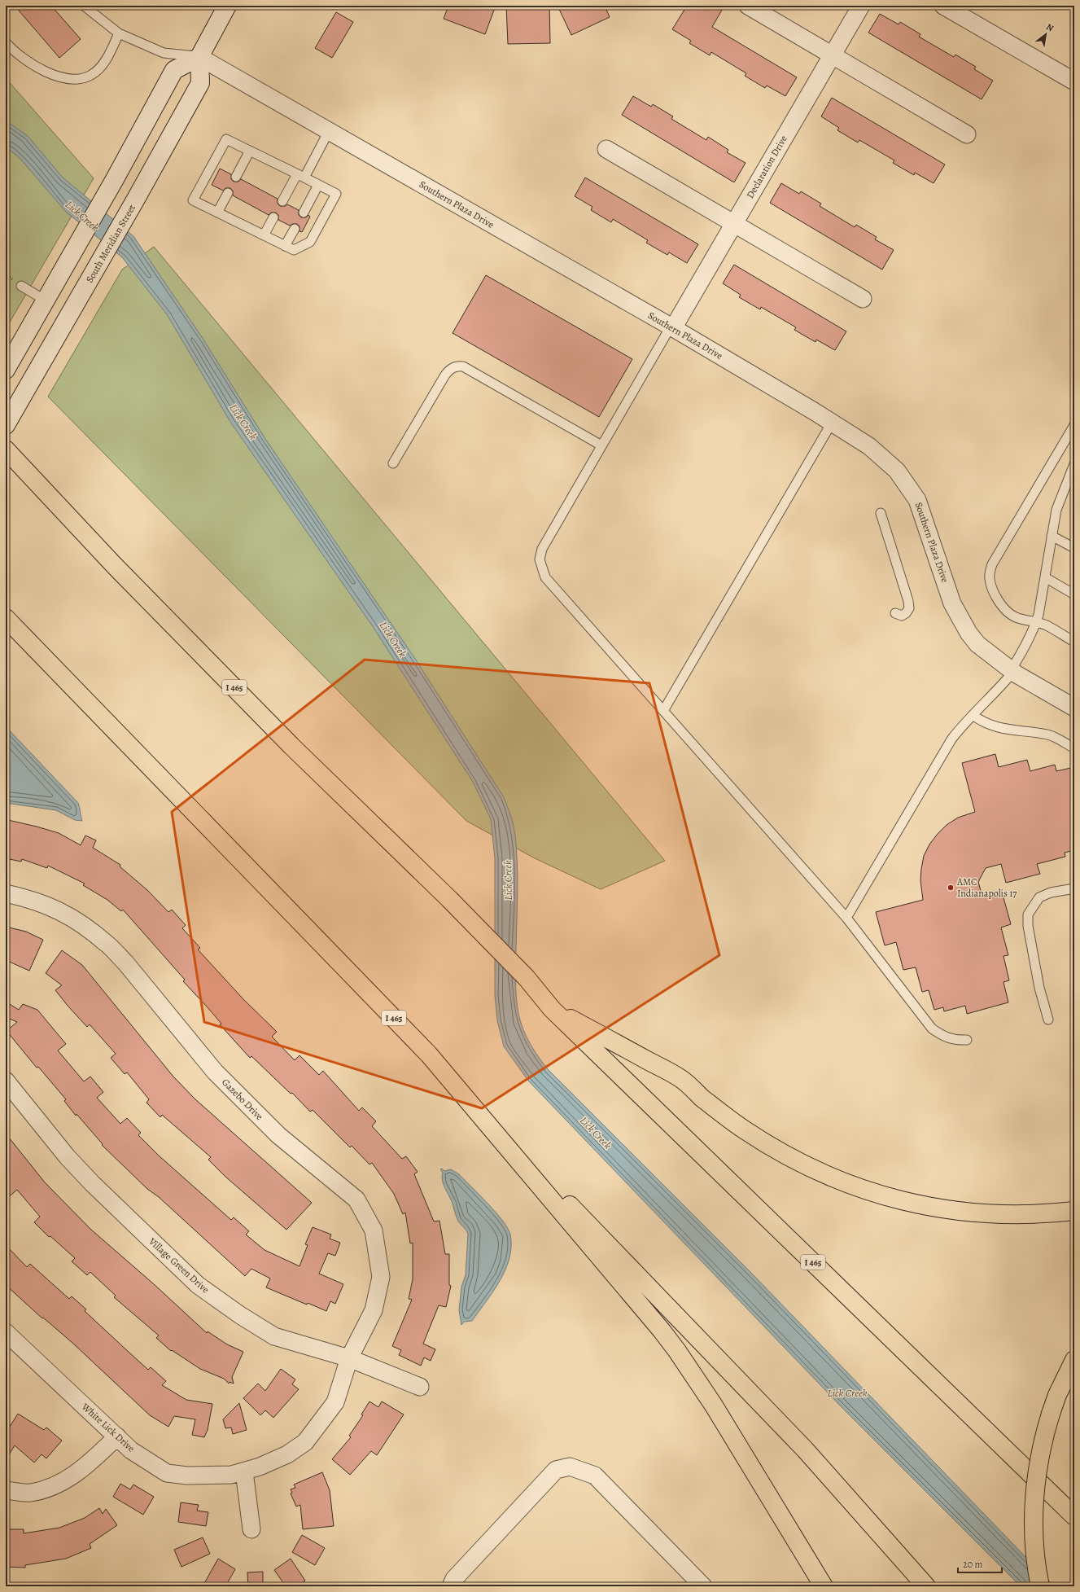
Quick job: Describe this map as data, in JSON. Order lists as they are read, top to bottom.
{
  "streets": {
    "highway": ["I 465"],
    "main road": ["South Meridian Street"],
    "street": [
      "Declaration Drive",
      "Southern Plaza Drive",
      "Gazebo Drive",
      "Village Green Drive",
      "White Lick Drive"
    ]
  },
  "crossings": [
    ["Declaration Drive", "Southern Plaza Drive"],
    ["Southern Plaza Drive", "South Meridian Street"],
    ["Gazebo Drive", "Village Green Drive"],
    ["Gazebo Drive", "White Lick Drive"],
    ["Village Green Drive", "White Lick Drive"]
  ],
  "water": ["Lick Creek"],
  "places": ["AMC Indianapolis 17"],
  "scale_bar": "20 m",
  "north": "top right"
}
